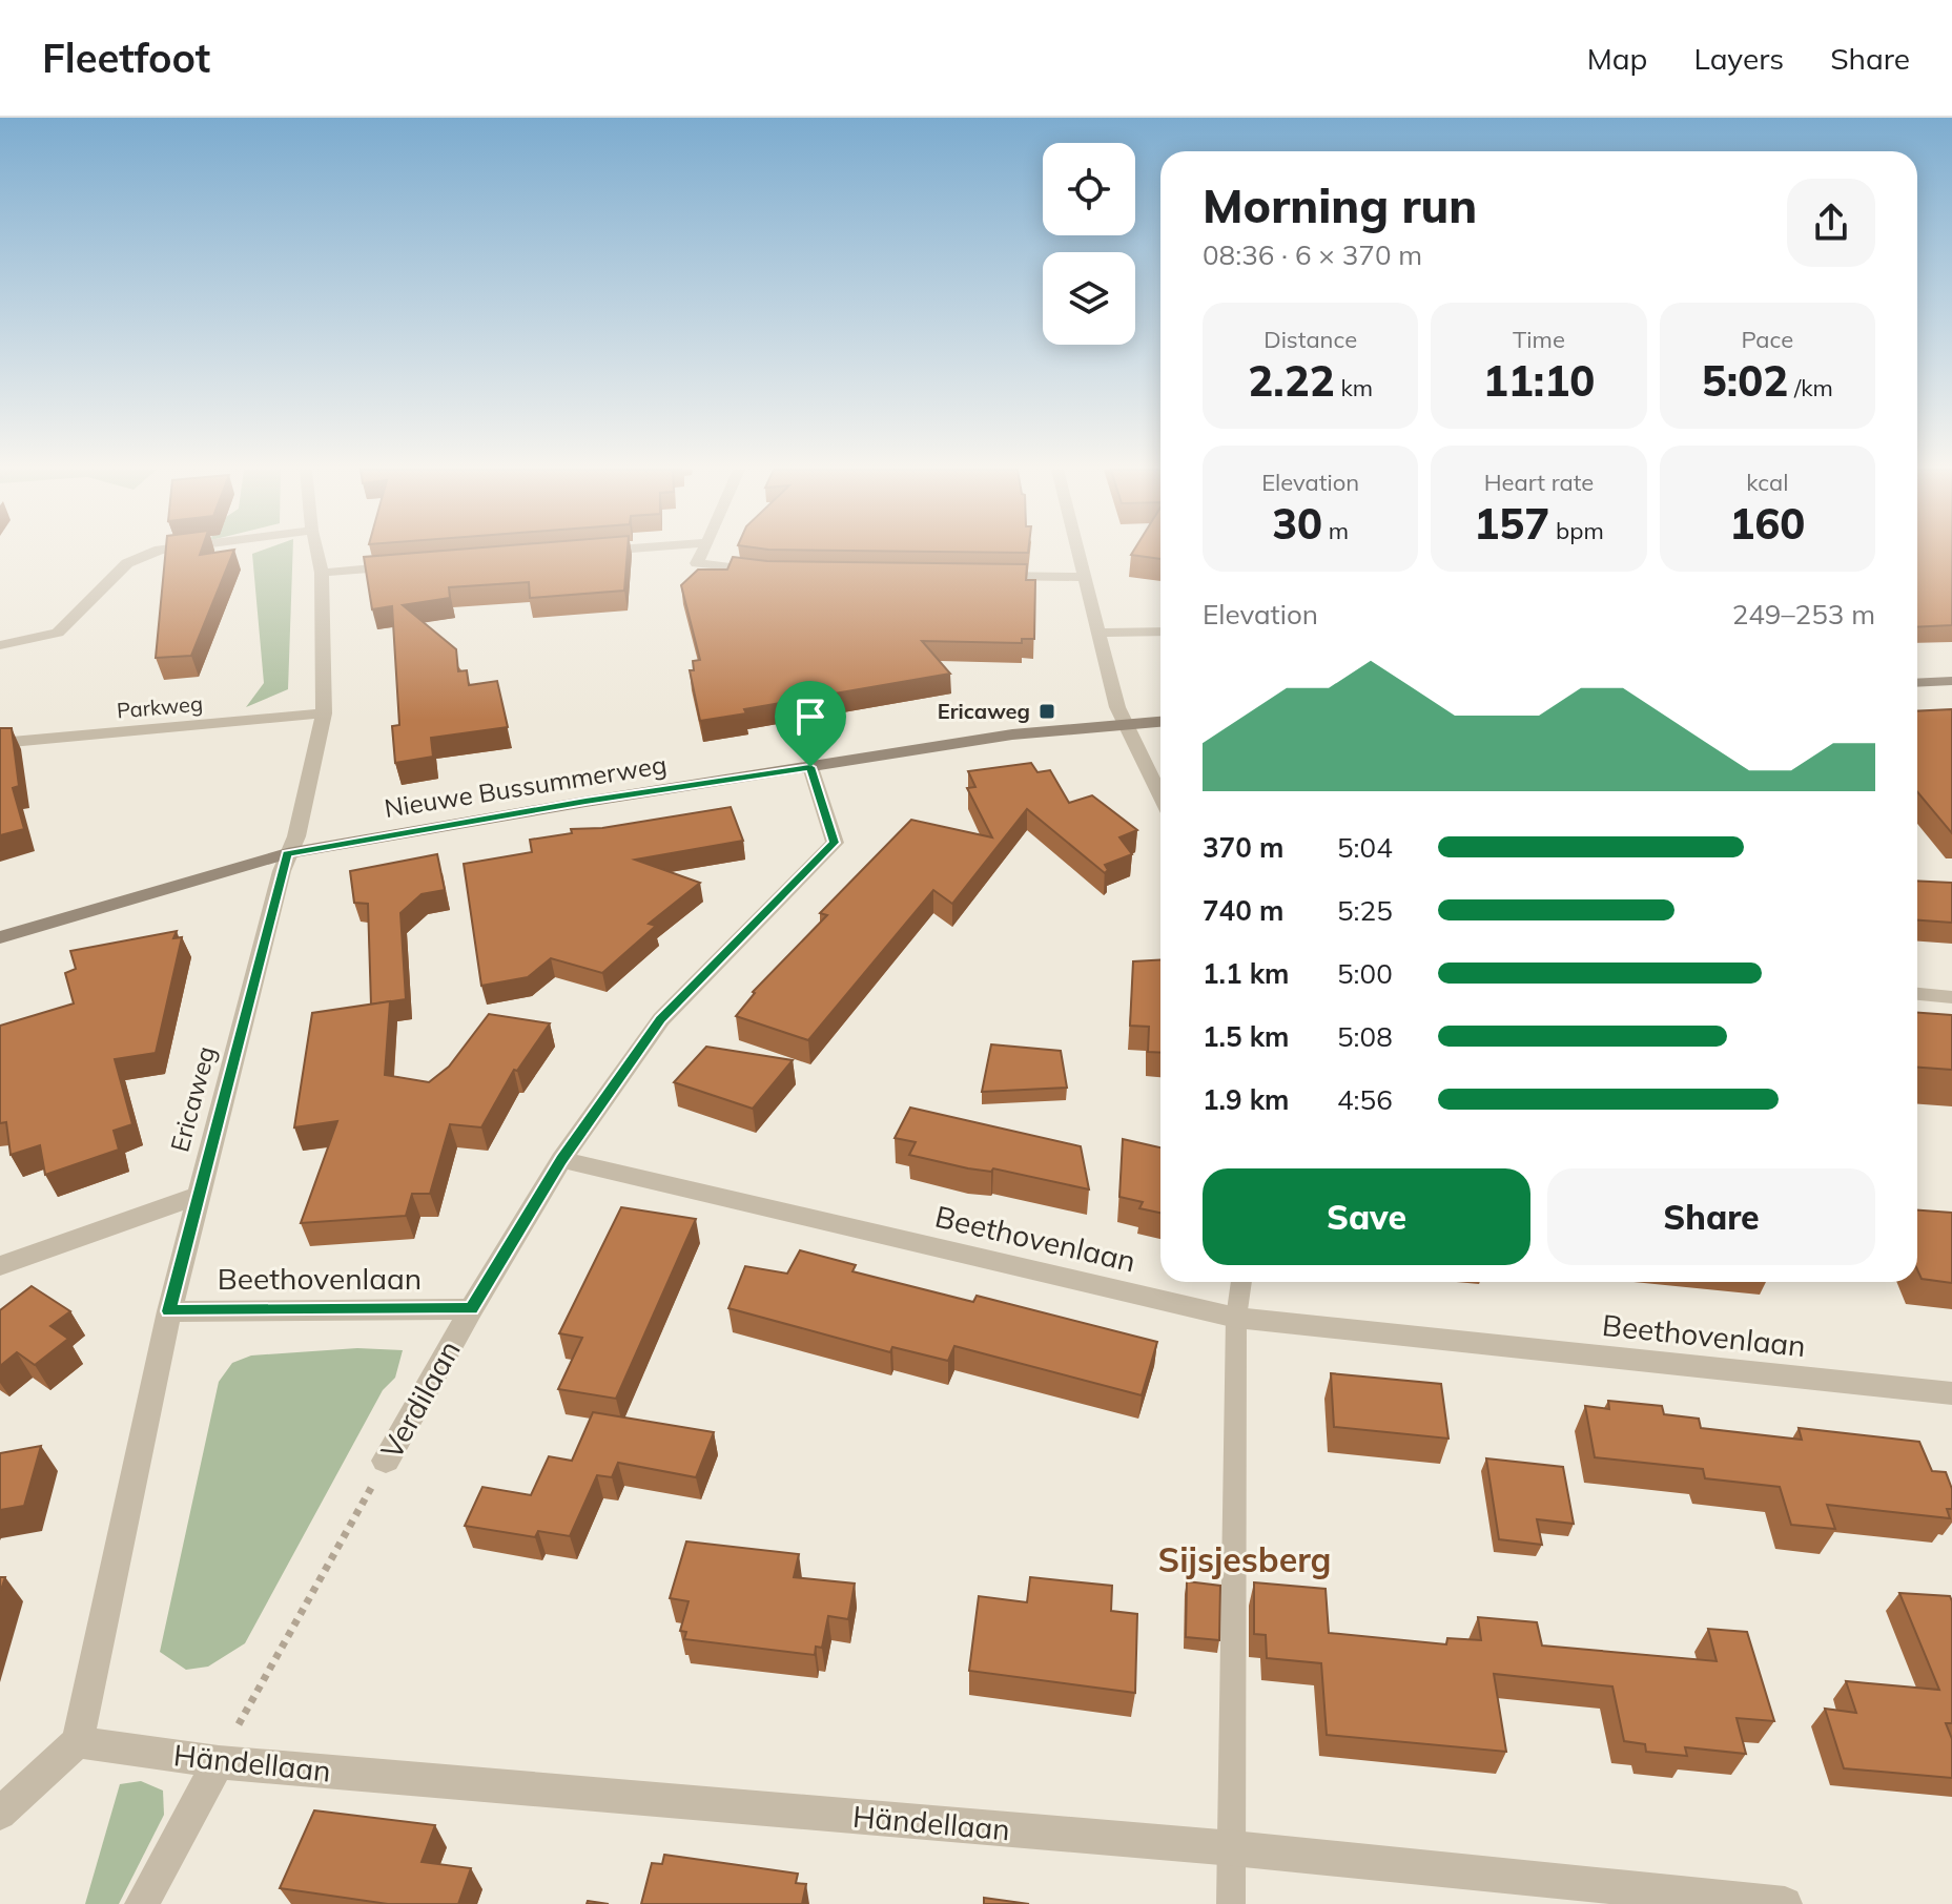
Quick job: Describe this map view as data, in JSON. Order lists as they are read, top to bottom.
{
  "streets": {
    "main road": ["Nieuwe Bussummerweg"],
    "street": [
      "Parkweg",
      "Ericaweg",
      "Beethovenlaan",
      "Verdilaan",
      "Händellaan"
    ]
  },
  "crossings": [
    ["Parkweg", "Ericaweg"],
    ["Nieuwe Bussummerweg", "Ericaweg"],
    ["Nieuwe Bussummerweg", "Verdilaan"],
    ["Ericaweg", "Beethovenlaan"],
    ["Ericaweg", "Händellaan"],
    ["Beethovenlaan", "Verdilaan"],
    ["Verdilaan", "Händellaan"]
  ],
  "districts": ["Sijsjesberg"],
  "places": {
    "transit": ["Ericaweg"]
  },
  "page": {
    "header": "Fleetfoot",
    "nav": ["Map", "Layers", "Share"],
    "heading": ["Morning run", "08:36 · 6 × 370 m"],
    "stats": [
      ["Distance", "2.22 km"],
      ["Time", "11:10"],
      ["Pace", "5:02 /km"],
      ["Elevation", "30 m"],
      ["Heart rate", "157 bpm"],
      ["kcal", "160"]
    ],
    "chart": ["Elevation", "249–253 m"],
    "list": [
      {
        "name": "370 m",
        "note": "5:04"
      },
      {
        "name": "740 m",
        "note": "5:25"
      },
      {
        "name": "1.1 km",
        "note": "5:00"
      },
      {
        "name": "1.5 km",
        "note": "5:08"
      },
      {
        "name": "1.9 km",
        "note": "4:56"
      }
    ],
    "buttons": ["Save", "Share"]
  }
}
